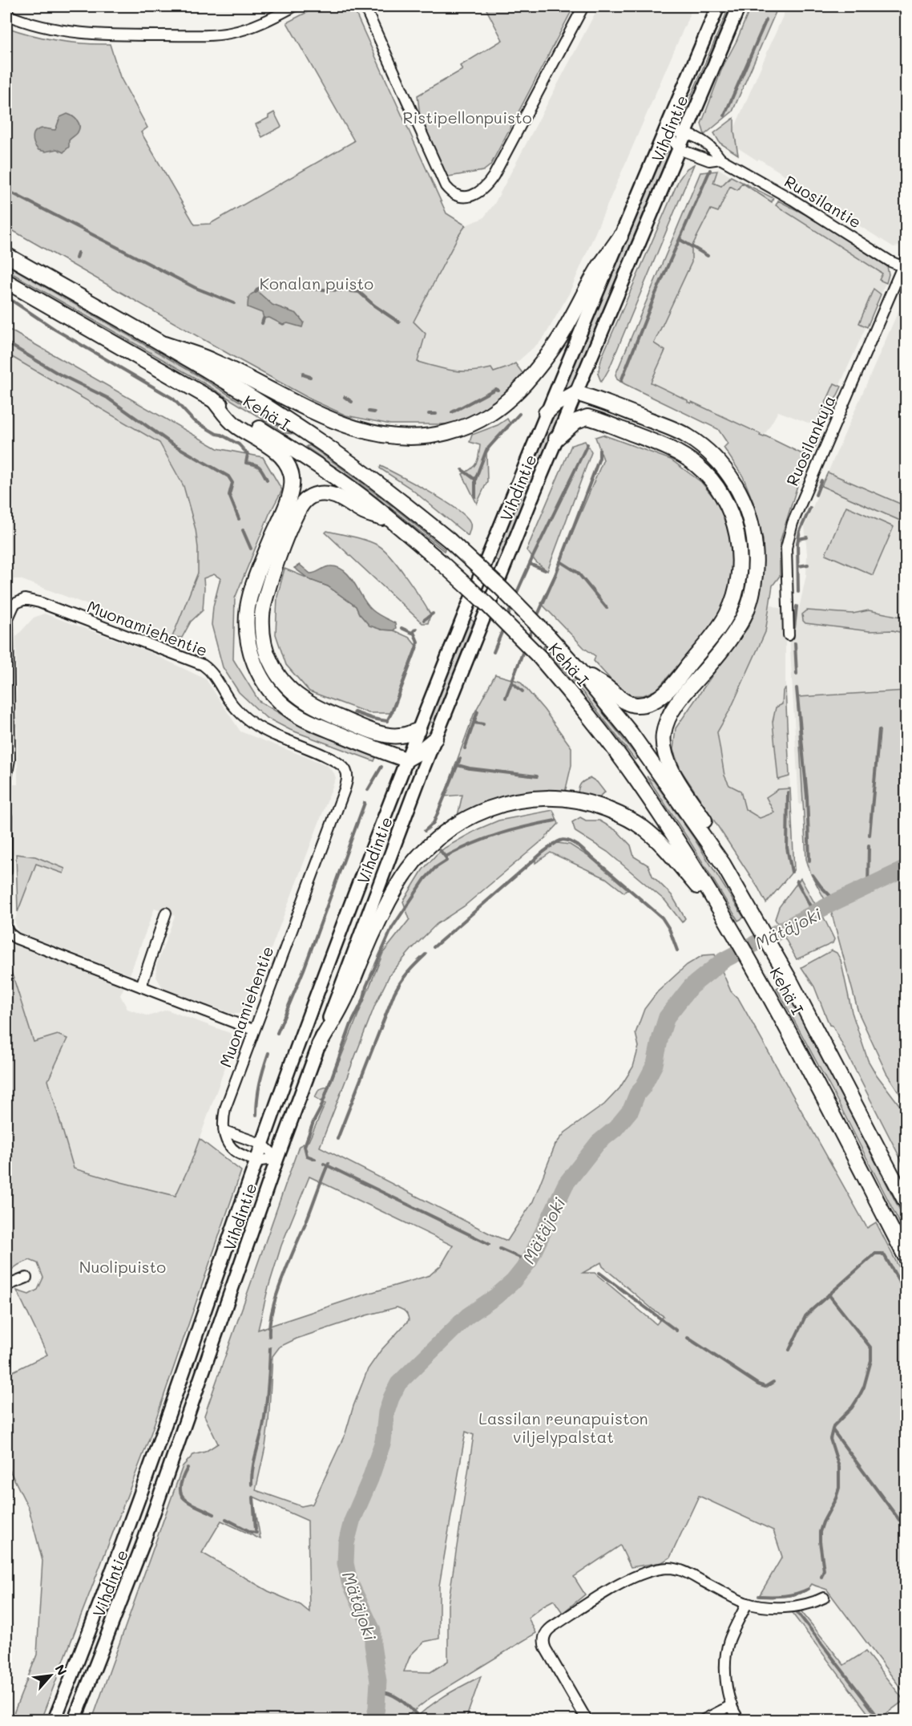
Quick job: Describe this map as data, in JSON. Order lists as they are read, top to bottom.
{
  "streets": {
    "highway": ["Kehä I"],
    "main road": ["Vihdintie"],
    "street": ["Ruosilantie", "Ruosilankuja", "Muonamiehentie"]
  },
  "crossings": [
    ["Vihdintie", "Ruosilantie"],
    ["Vihdintie", "Muonamiehentie"],
    ["Ruosilantie", "Ruosilankuja"]
  ],
  "water": ["Mätäjoki"],
  "parks": [
    "Ristipellonpuisto",
    "Konalan puisto",
    "Nuolipuisto",
    "Lassilan reunapuiston viljelypalstat"
  ],
  "north": "top right"
}
